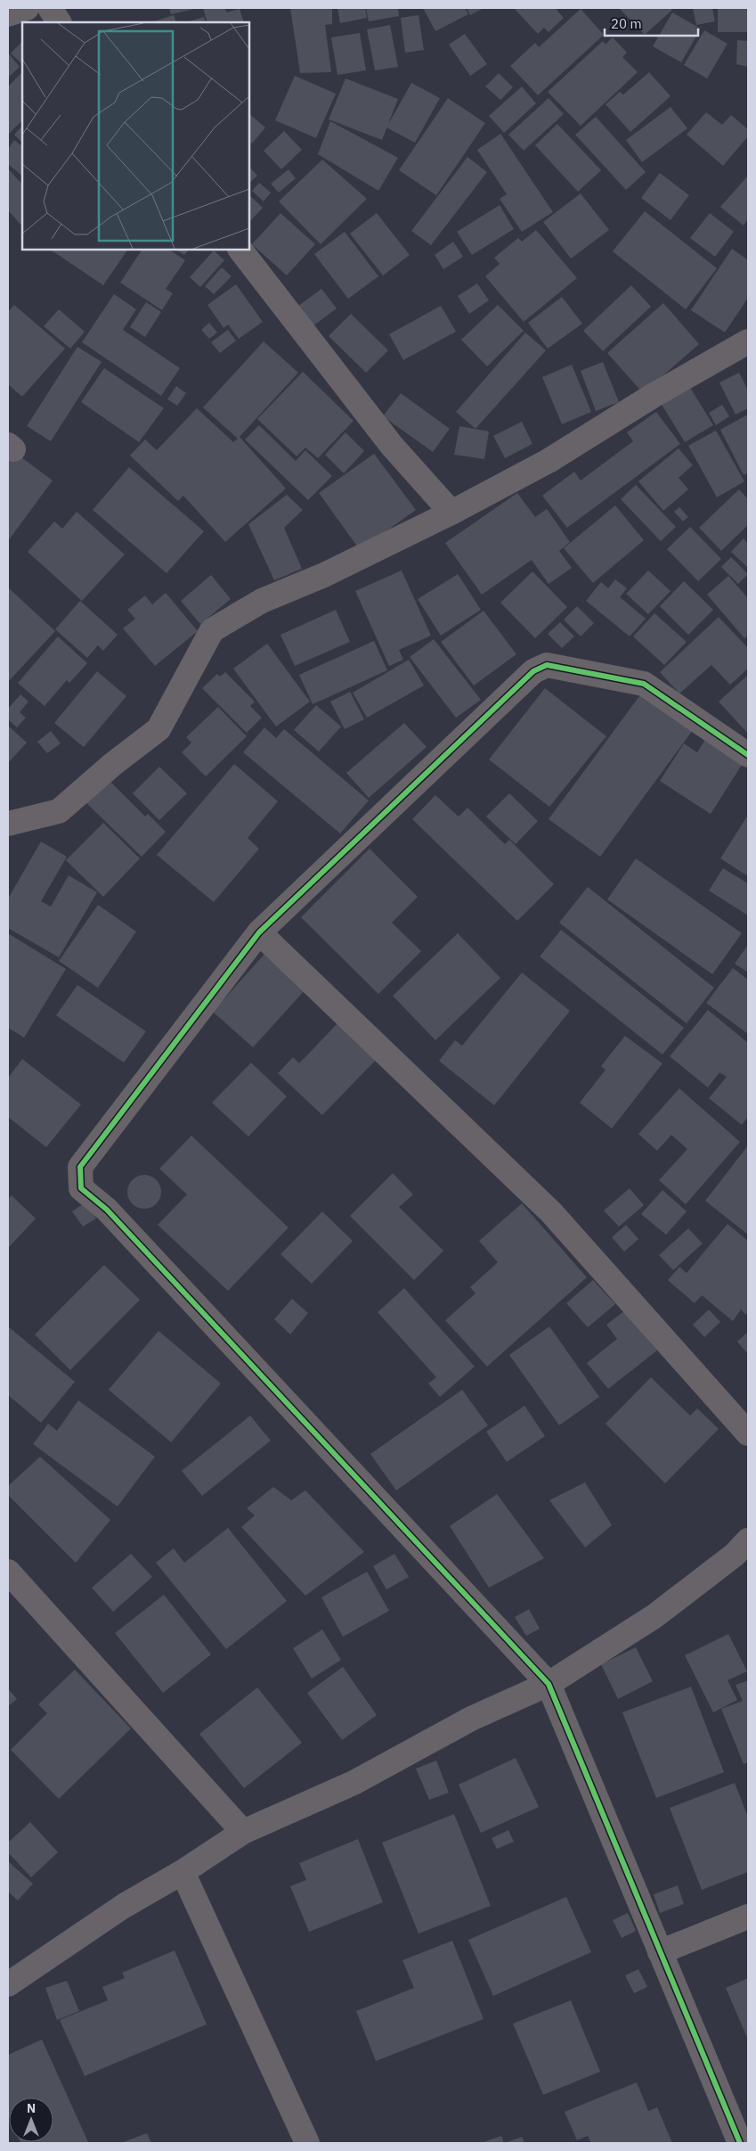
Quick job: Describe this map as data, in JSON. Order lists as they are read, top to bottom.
{
  "scale_bar": "20 m",
  "north": "top"
}
